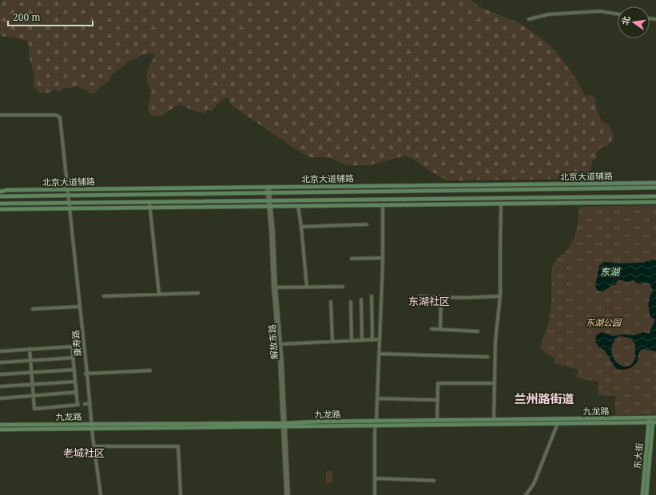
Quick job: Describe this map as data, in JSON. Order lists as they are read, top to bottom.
{
  "streets": {
    "main road": ["北京大道辅路", "九龙路", "东大街"],
    "street": ["解放东路", "康寿路"]
  },
  "crossings": [
    ["北京大道辅路", "解放东路"],
    ["北京大道辅路", "康寿路"],
    ["解放东路", "九龙路"],
    ["康寿路", "九龙路"],
    ["九龙路", "东大街"]
  ],
  "districts": ["东湖社区", "兰州路街道", "老城社区"],
  "water": ["东湖"],
  "parks": ["东湖公园"],
  "scale_bar": "200 m",
  "north": "left"
}
